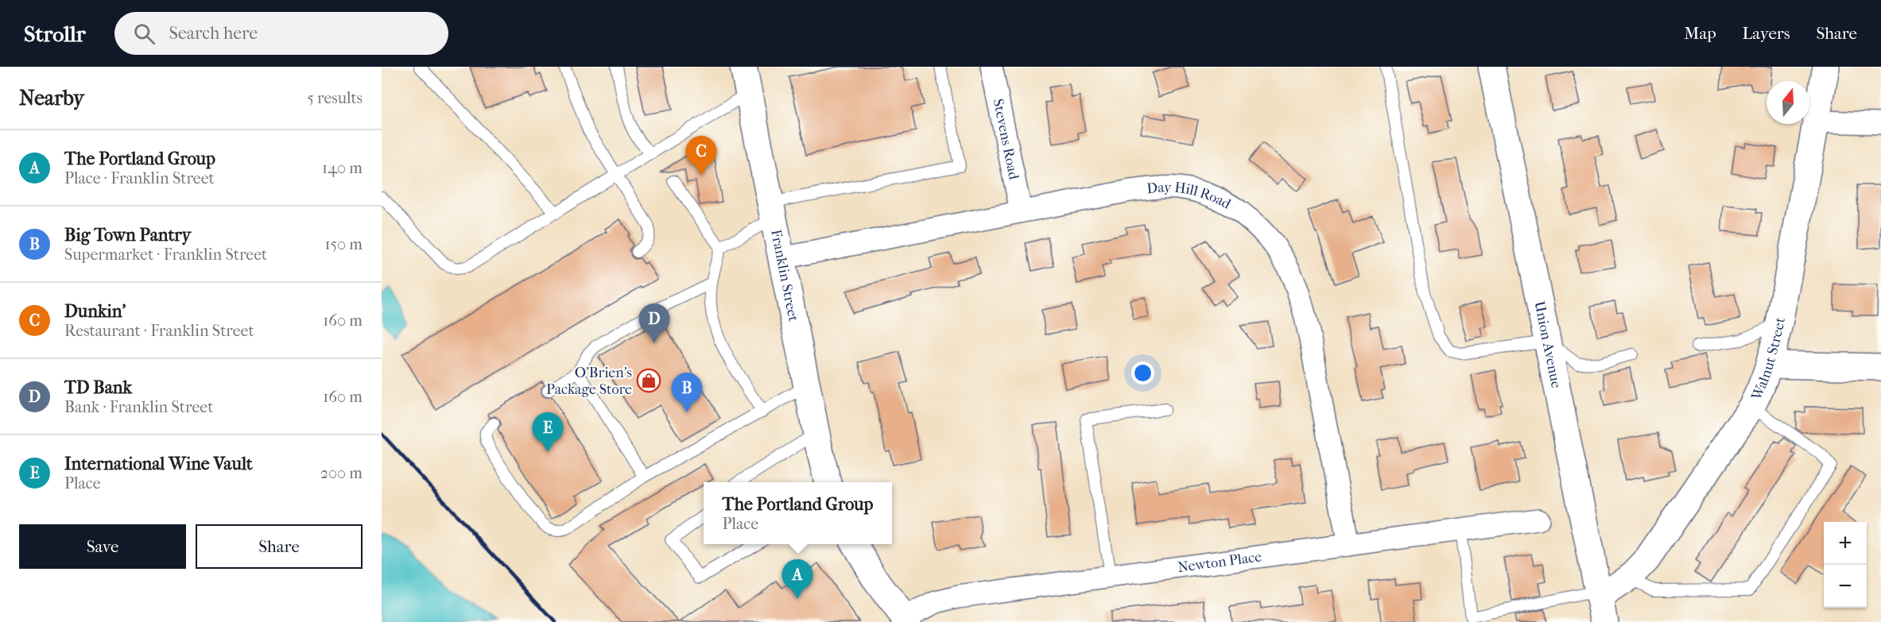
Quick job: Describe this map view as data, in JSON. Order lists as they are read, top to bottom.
{
  "streets": {
    "street": [
      "Stevens Road",
      "Day Hill Road",
      "Franklin Street",
      "Union Avenue",
      "Walnut Street",
      "Newton Place"
    ]
  },
  "crossings": [
    ["Stevens Road", "Day Hill Road"],
    ["Day Hill Road", "Franklin Street"],
    ["Day Hill Road", "Newton Place"],
    ["Union Avenue", "Walnut Street"]
  ],
  "places": {
    "shop": ["O'Brien's Package Store"]
  },
  "north": "top",
  "page": {
    "header": "Strollr",
    "search": "Search here",
    "nav": ["Map", "Layers", "Share"],
    "heading": ["Nearby", "5 results"],
    "list": [
      {
        "mark": "A",
        "name": "The Portland Group",
        "note": "Place · Franklin Street",
        "value": "140 m"
      },
      {
        "mark": "B",
        "name": "Big Town Pantry",
        "note": "Supermarket · Franklin Street",
        "value": "150 m"
      },
      {
        "mark": "C",
        "name": "Dunkin'",
        "note": "Restaurant · Franklin Street",
        "value": "160 m"
      },
      {
        "mark": "D",
        "name": "TD Bank",
        "note": "Bank · Franklin Street",
        "value": "160 m"
      },
      {
        "mark": "E",
        "name": "International Wine Vault",
        "note": "Place",
        "value": "200 m"
      }
    ],
    "pins": [
      "C",
      "D",
      "B",
      "E",
      "A"
    ],
    "popup": ["The Portland Group", "Place"],
    "buttons": ["Save", "Share"],
    "map_buttons": ["+", "−"]
  }
}
